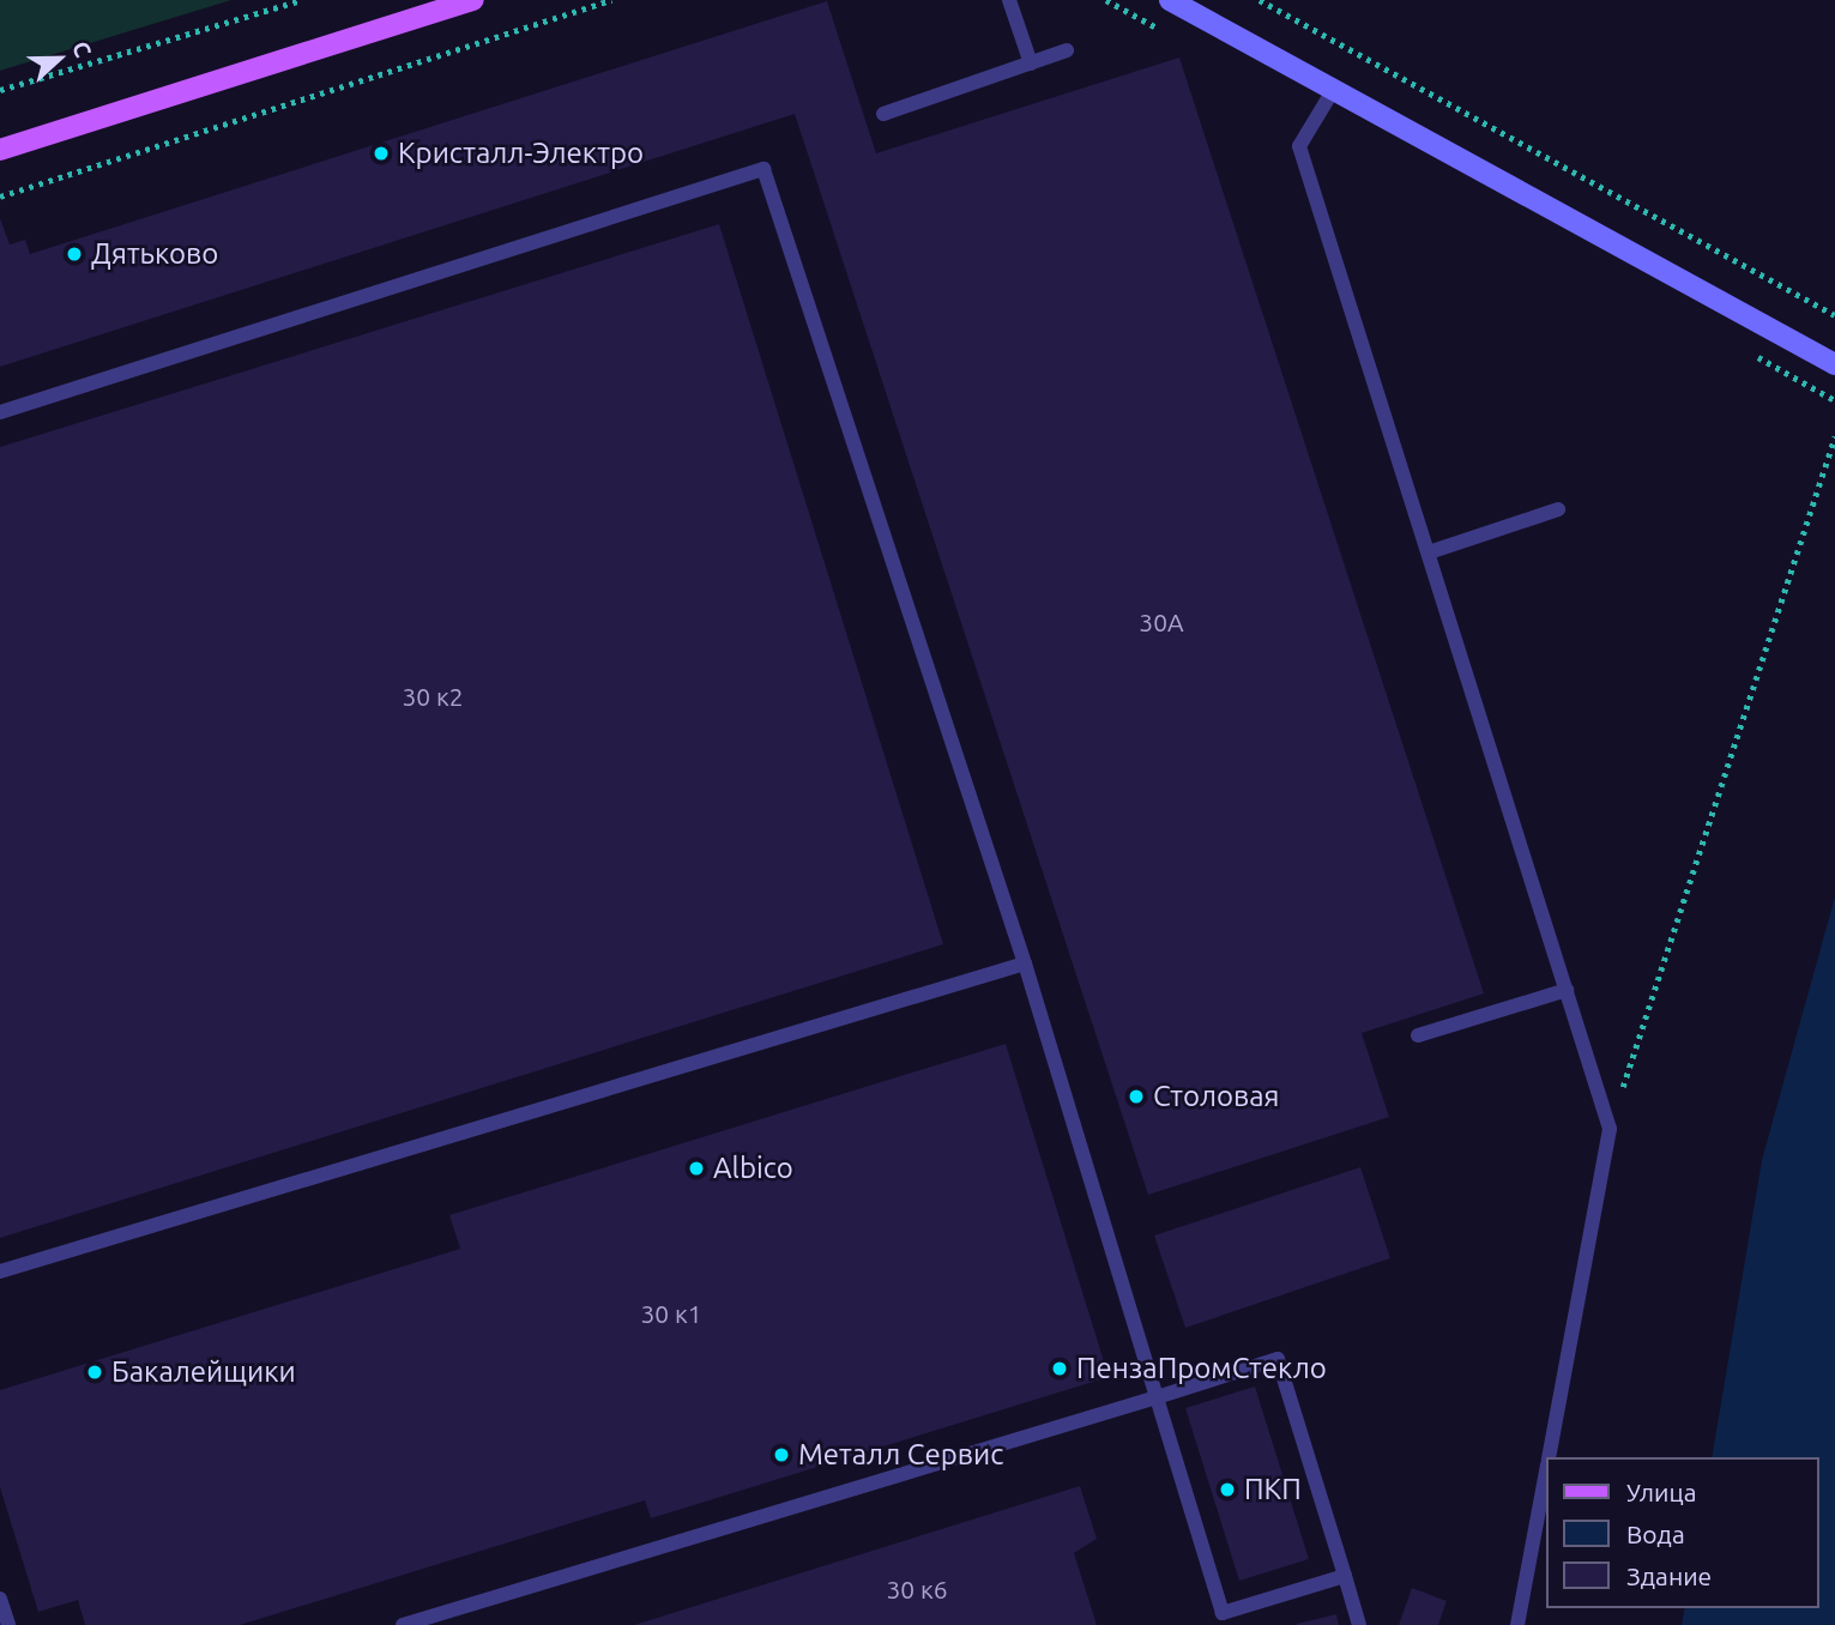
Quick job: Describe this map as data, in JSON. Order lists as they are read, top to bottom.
{
  "places": [
    "Кристалл-Электро",
    "Дятьково",
    "Столовая",
    "Albico",
    "ПензаПромСтекло",
    "Бакалейщики",
    "Металл Сервис",
    "ПКП"
  ],
  "house_numbers": [
    "30А",
    "30 к2",
    "30 к1",
    "30 к6"
  ],
  "legend": ["Улица", "Вода", "Здание"],
  "north": "right"
}
